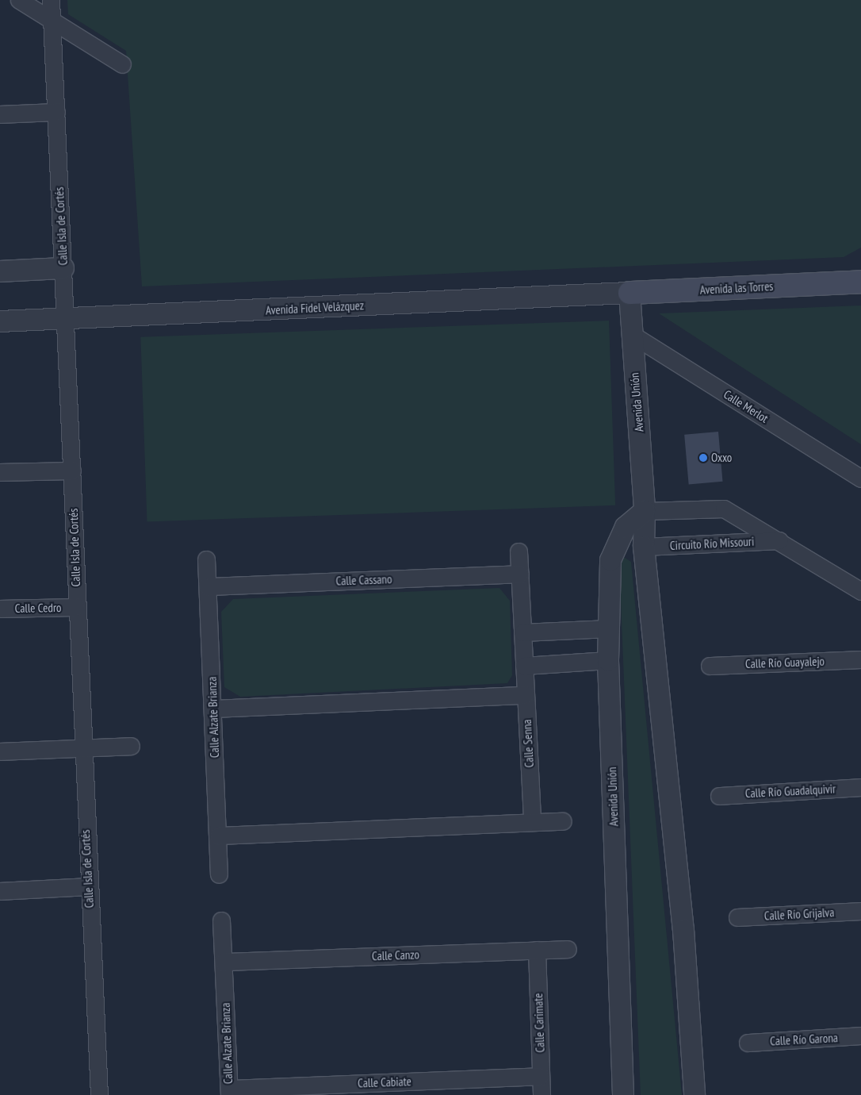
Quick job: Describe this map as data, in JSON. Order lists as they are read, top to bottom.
{
  "streets": {
    "main road": ["Avenida las Torres"],
    "street": [
      "Calle Isla de Cortés",
      "Avenida Fidel Velázquez",
      "Avenida Unión",
      "Calle Merlot",
      "Circuito Río Missouri",
      "Calle Cassano",
      "Calle Cedro",
      "Calle Río Guayalejo",
      "Calle Alzate Brianza",
      "Calle Senna",
      "Calle Río Guadalquivir",
      "Calle Río Grijalva",
      "Calle Canzo",
      "Calle Carimate",
      "Calle Río Garona",
      "Calle Cabiate"
    ]
  },
  "crossings": [
    ["Calle Isla de Cortés", "Avenida Fidel Velázquez"],
    ["Calle Isla de Cortés", "Calle Cedro"],
    ["Avenida las Torres", "Avenida Fidel Velázquez"],
    ["Avenida las Torres", "Avenida Unión"],
    ["Avenida Fidel Velázquez", "Avenida Unión"],
    ["Avenida Unión", "Calle Merlot"],
    ["Avenida Unión", "Circuito Río Missouri"],
    ["Calle Cassano", "Calle Alzate Brianza"],
    ["Calle Cassano", "Calle Senna"],
    ["Calle Alzate Brianza", "Calle Canzo"],
    ["Calle Alzate Brianza", "Calle Cabiate"],
    ["Calle Canzo", "Calle Carimate"],
    ["Calle Carimate", "Calle Cabiate"]
  ],
  "places": ["Oxxo"]
}
